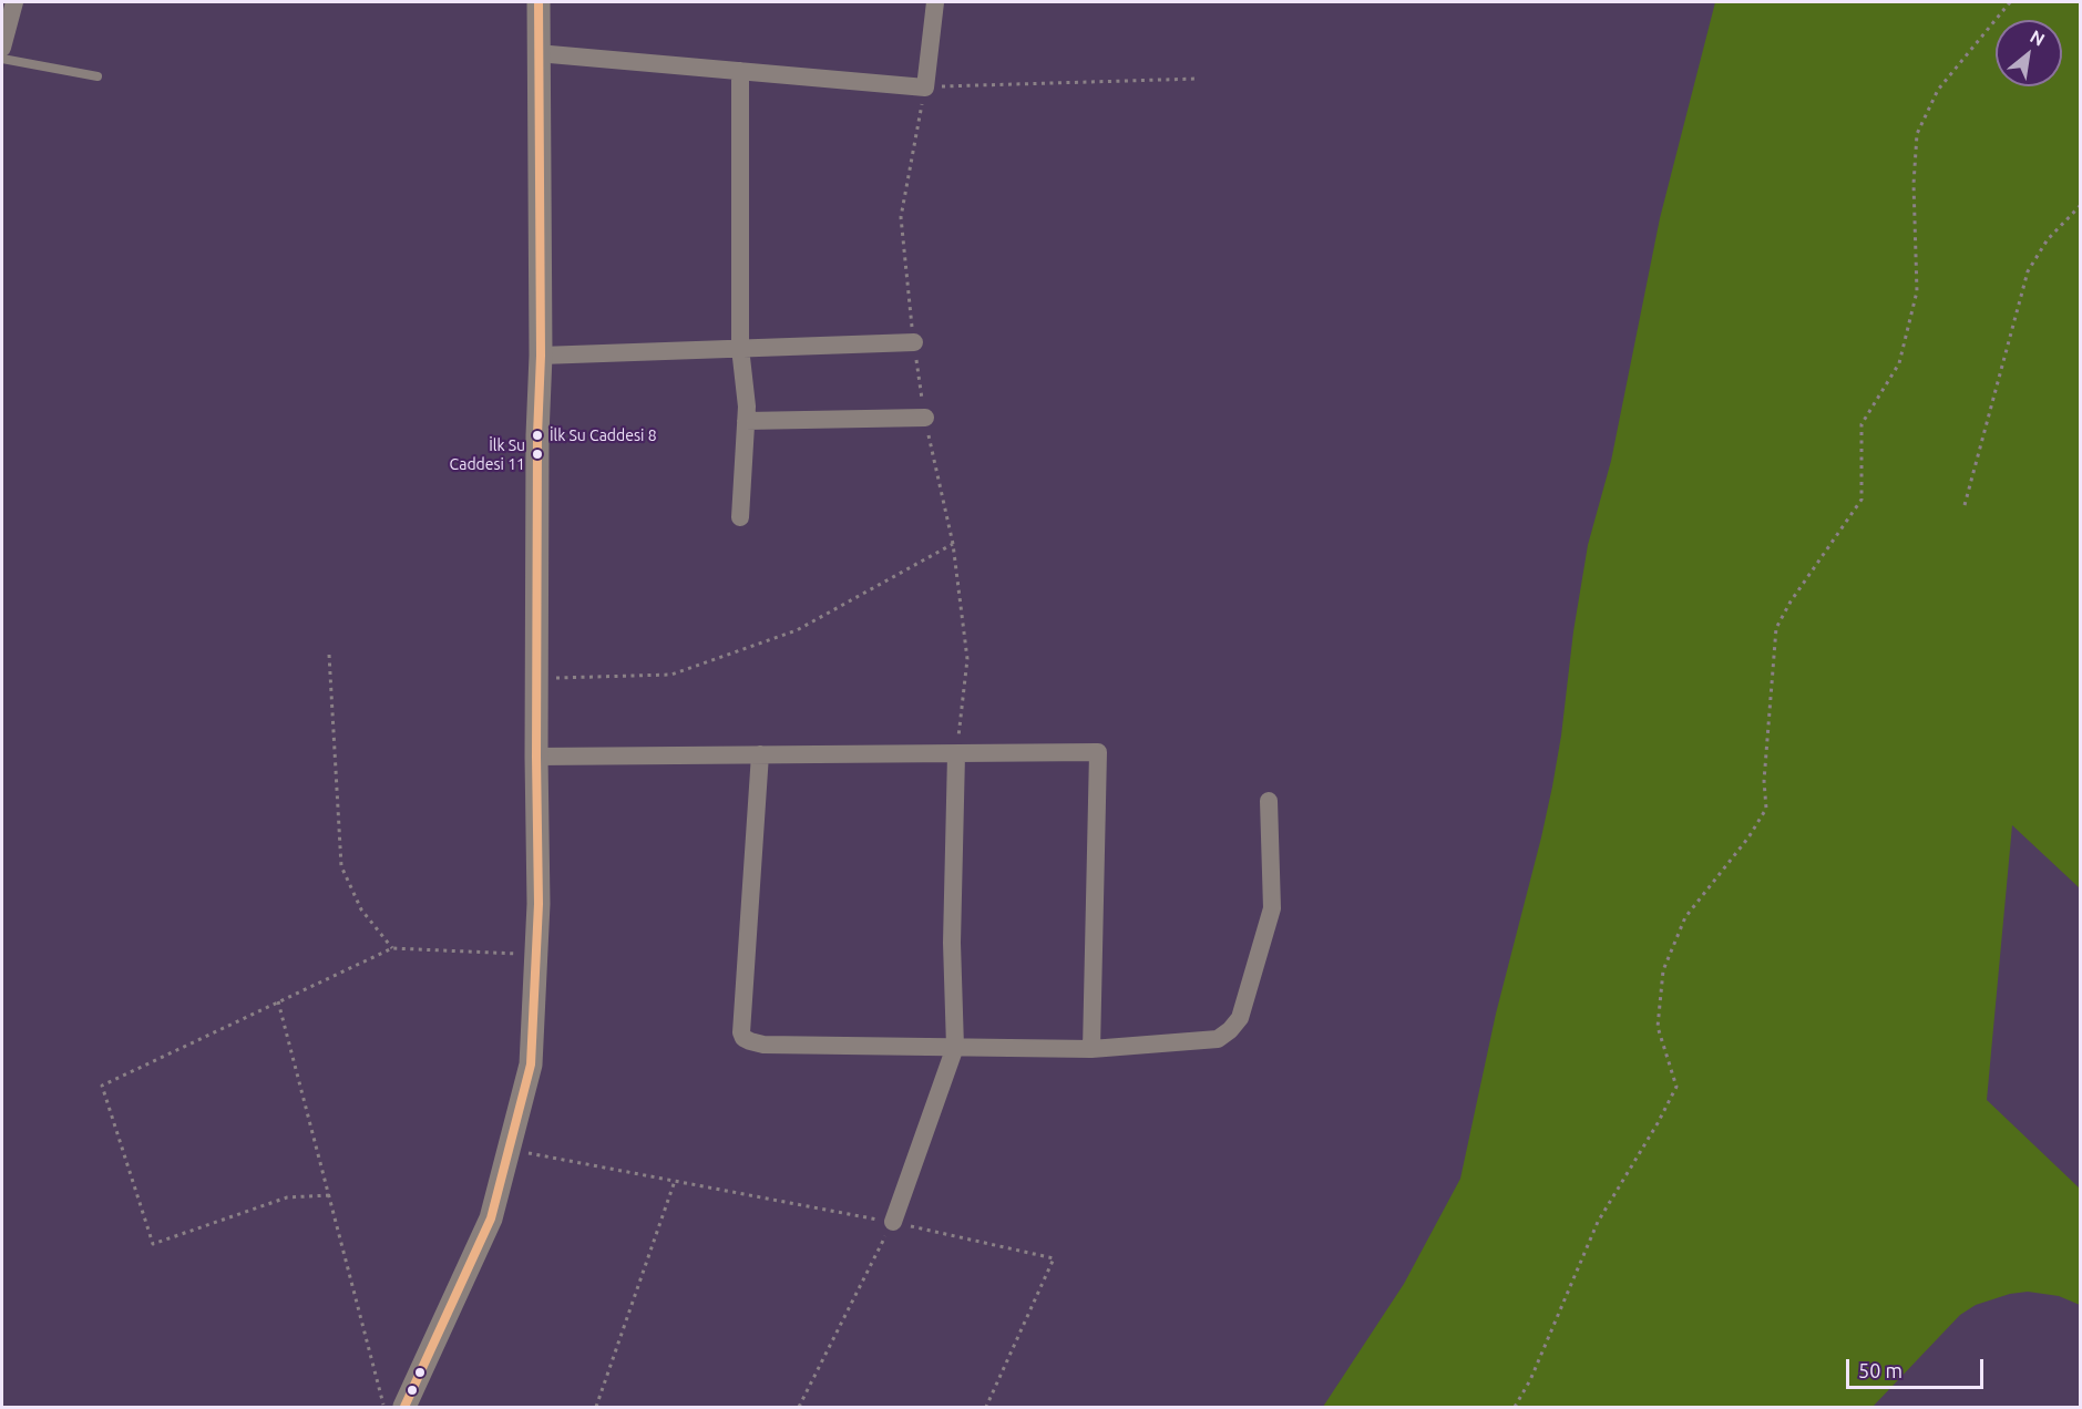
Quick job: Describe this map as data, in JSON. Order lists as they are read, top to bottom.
{
  "places": ["İlk Su Caddesi 8", "İlk Su Caddesi 11"],
  "scale_bar": "50 m",
  "north": "top right"
}
